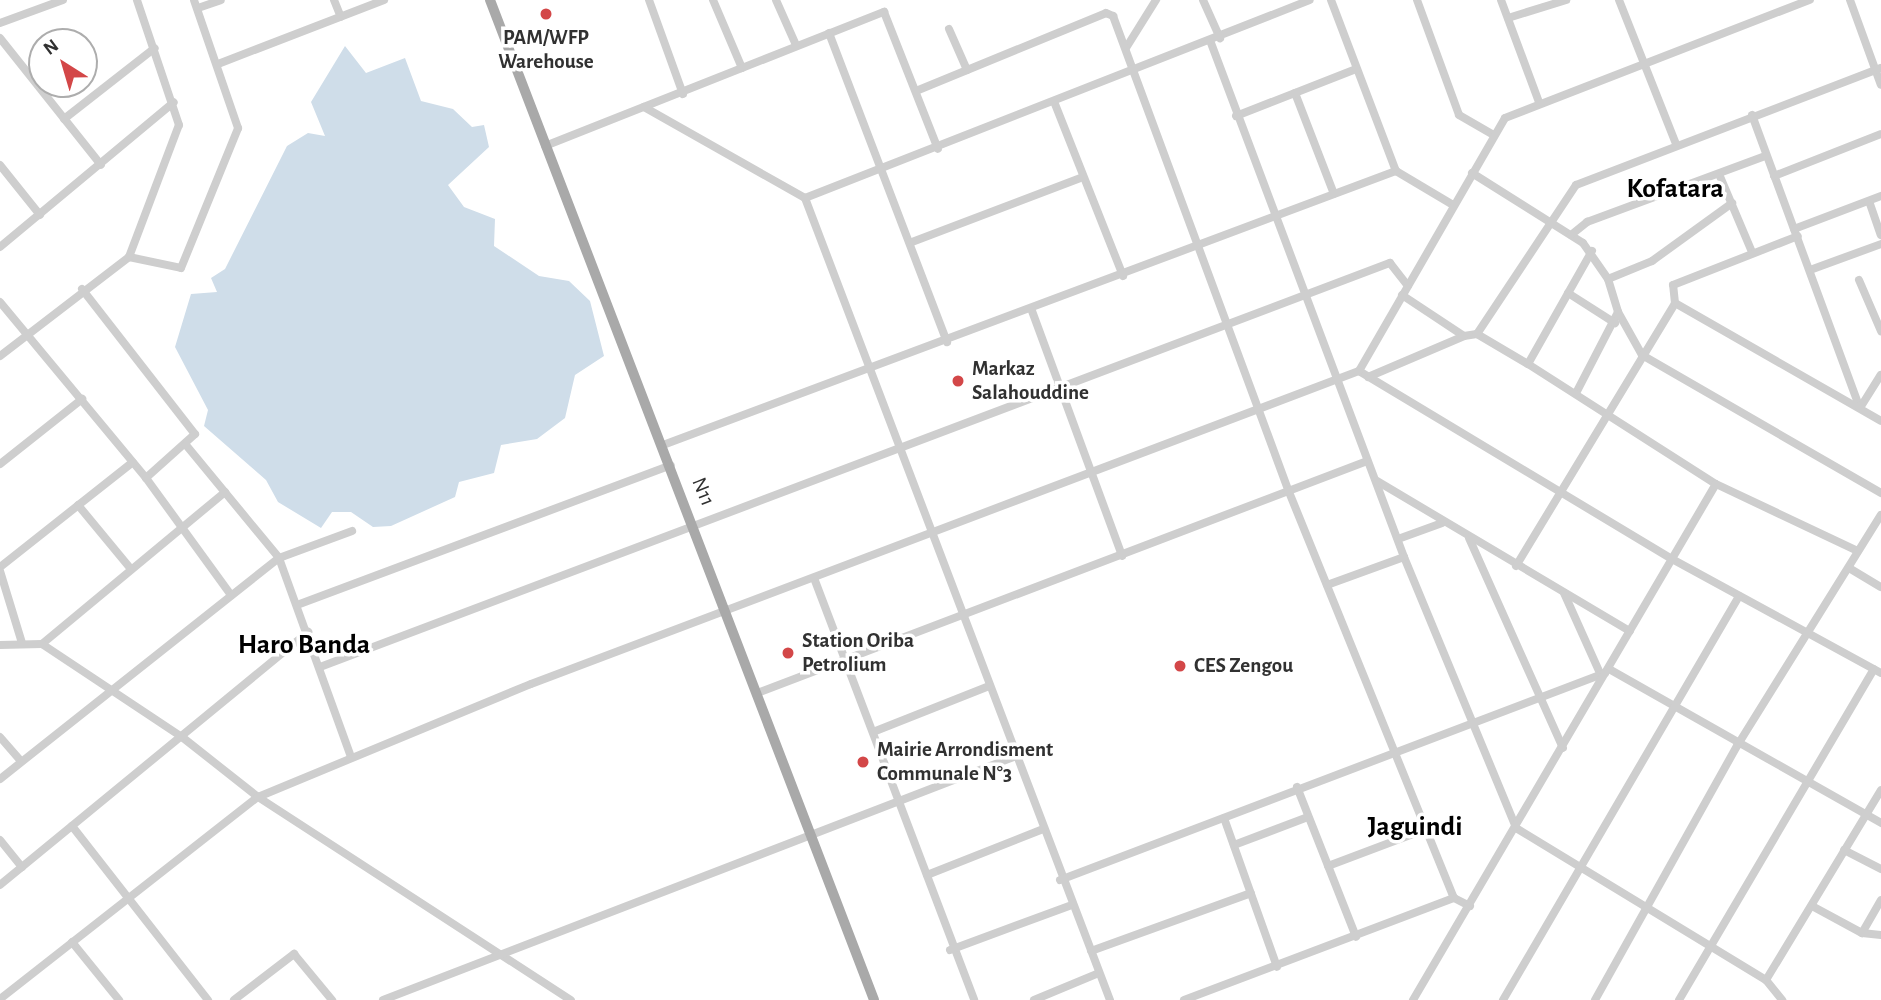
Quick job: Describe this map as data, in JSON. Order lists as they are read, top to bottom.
{
  "streets": {
    "main road": ["N11"]
  },
  "districts": ["Kofatara", "Haro Banda", "Jaguindi"],
  "places": [
    "PAM/WFP Warehouse",
    "Markaz Salahouddine",
    "Station Oriba Petrolium",
    "CES Zengou",
    "Mairie Arrondisment Communale N°3"
  ],
  "north": "top left"
}
